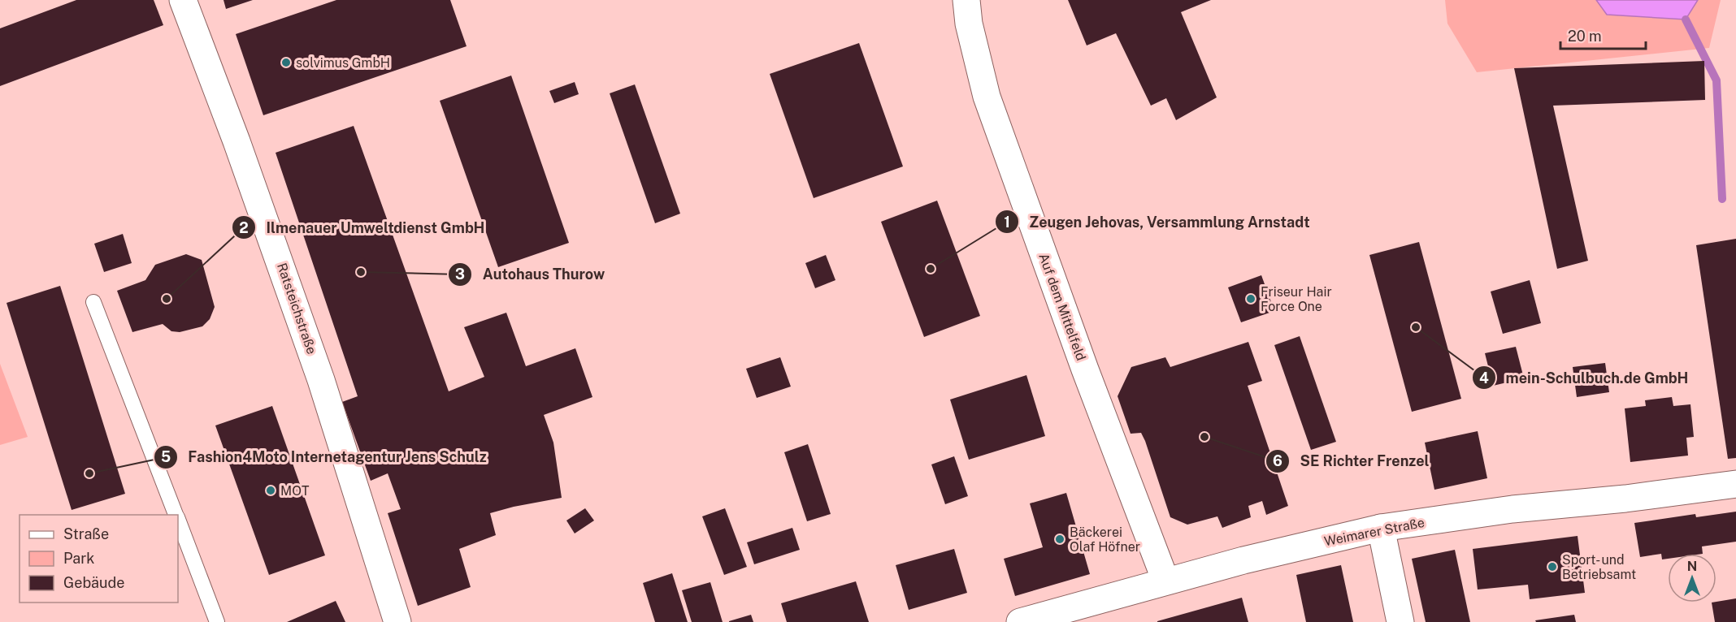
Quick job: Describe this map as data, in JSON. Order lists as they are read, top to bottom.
{
  "streets": {
    "street": ["Auf dem Mittelfeld", "Ratsteichstraße", "Weimarer Straße"]
  },
  "crossings": [
    ["Auf dem Mittelfeld", "Weimarer Straße"]
  ],
  "places": [
    "solvimus GmbH",
    "Zeugen Jehovas, Versammlung Arnstadt",
    "Autohaus Thurow",
    "Ilmenauer Umweltdienst GmbH",
    "Friseur Hair Force One",
    "mein-Schulbuch.de GmbH",
    "SE Richter Frenzel",
    "Fashion4Moto Internetagentur Jens Schulz",
    "MOT",
    "Bäckerei Olaf Höfner",
    "Sport- und Betriebsamt"
  ],
  "legend": ["Straße", "Park", "Gebäude"],
  "scale_bar": "20 m",
  "north": "top"
}
